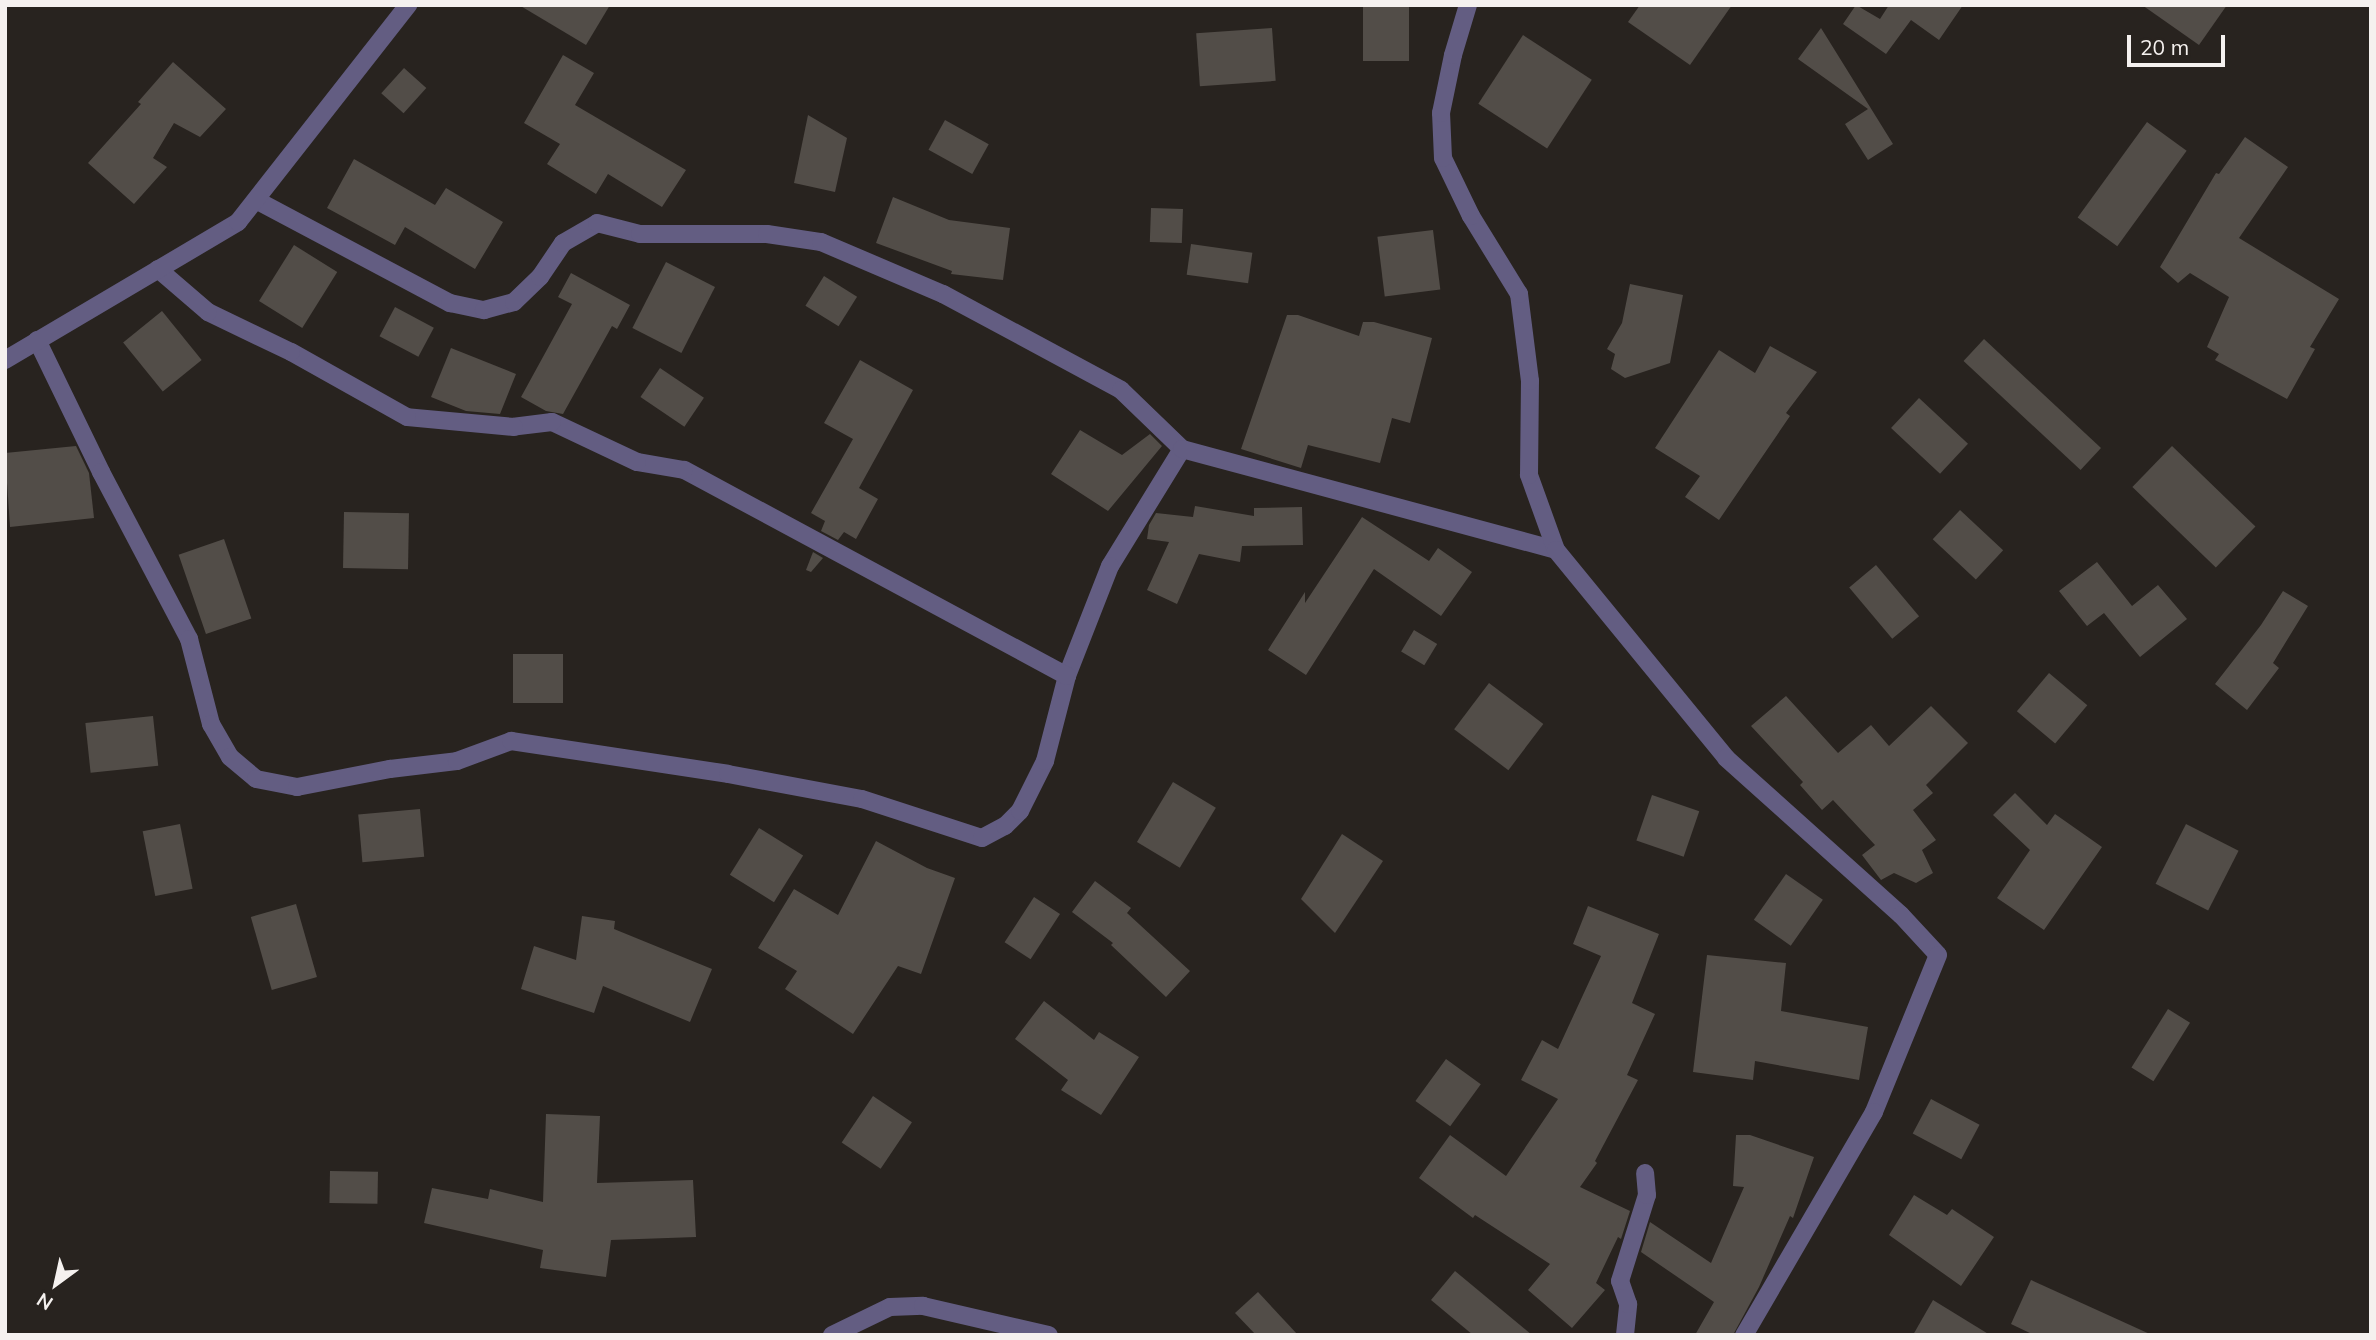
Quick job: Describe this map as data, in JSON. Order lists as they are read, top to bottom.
{
  "scale_bar": "20 m",
  "north": "bottom left"
}
